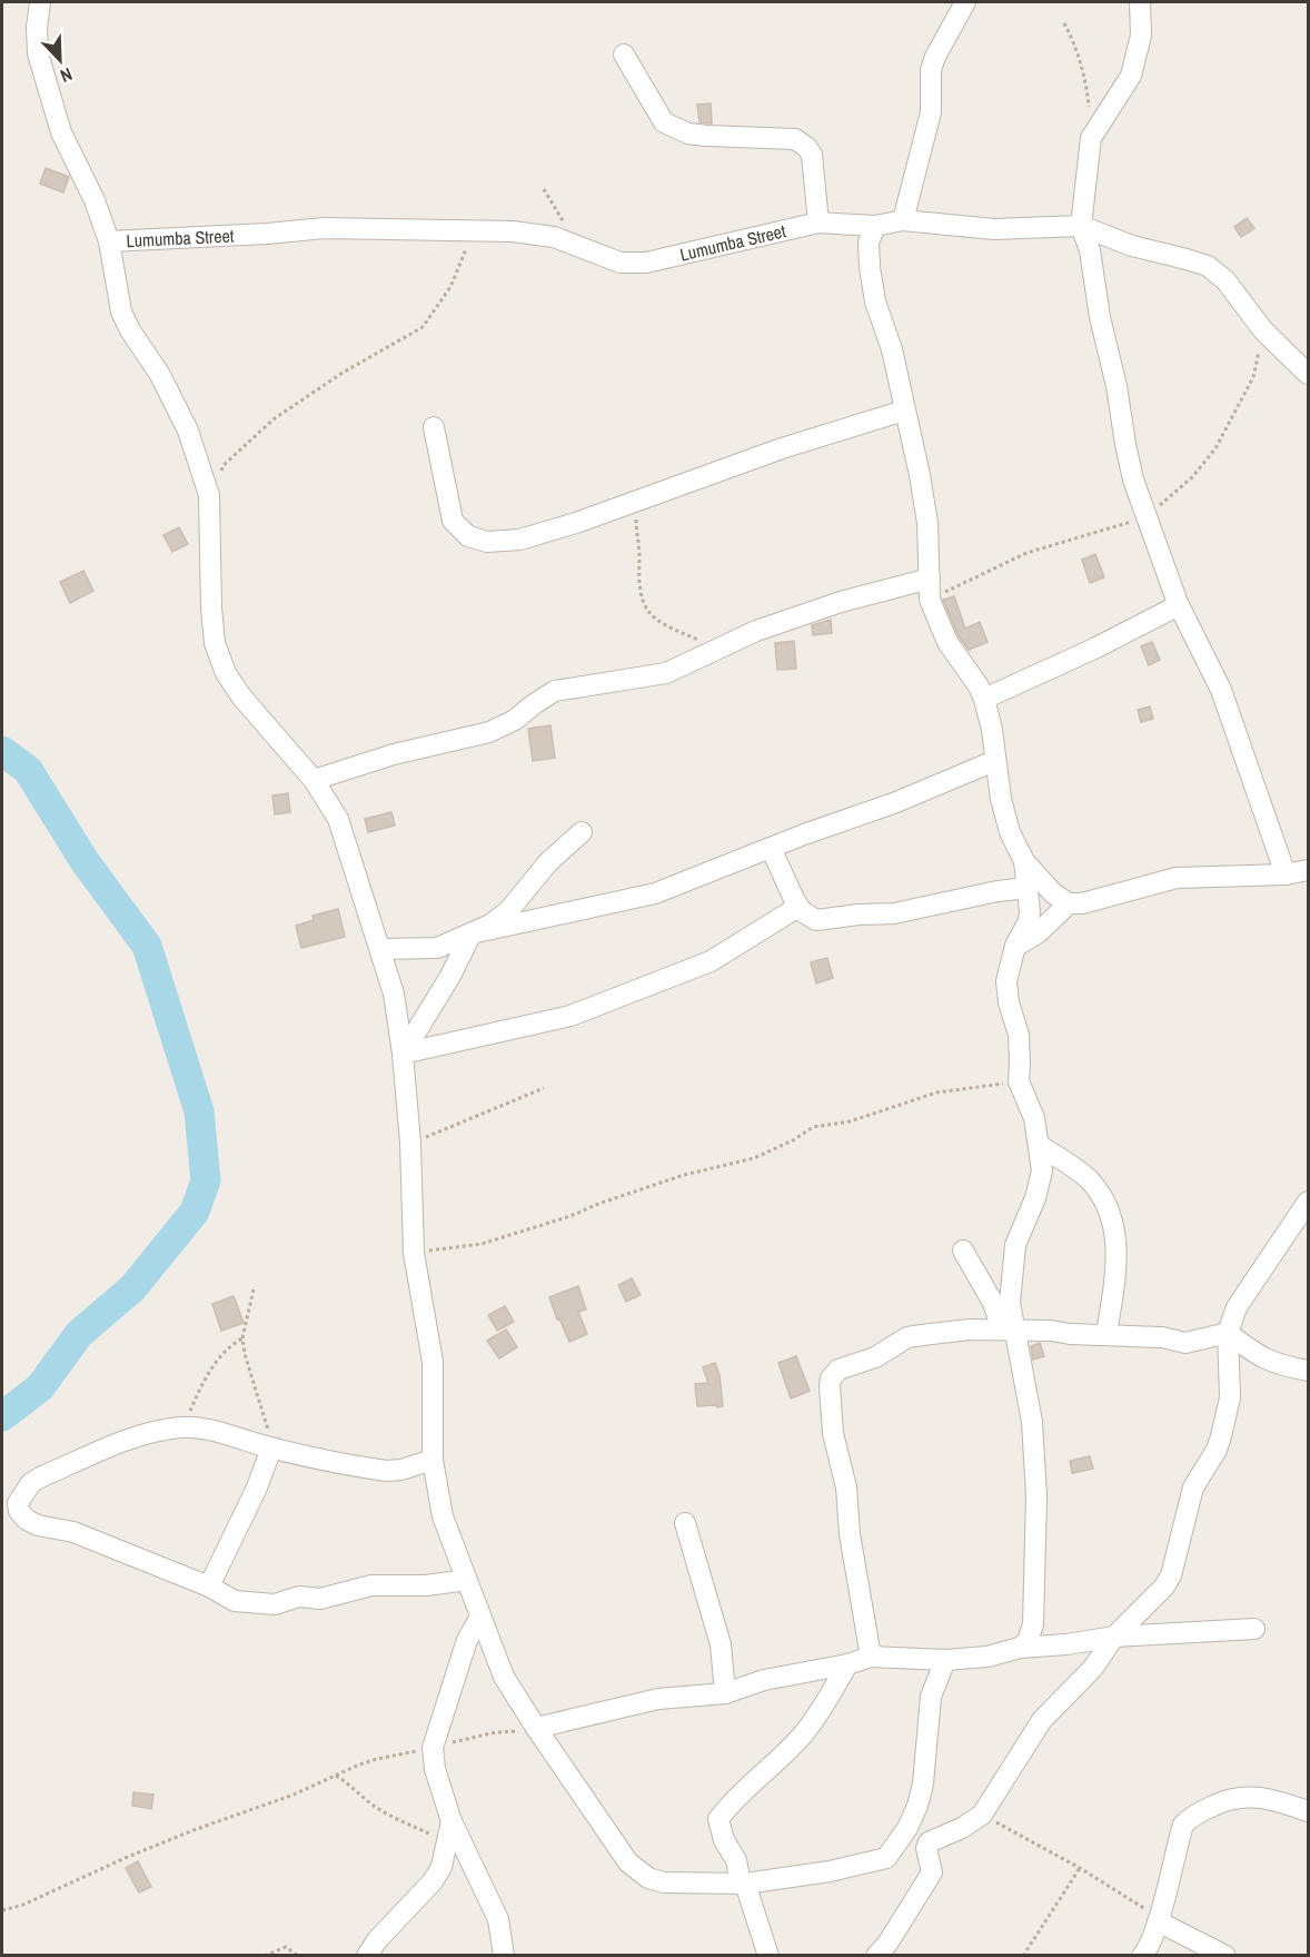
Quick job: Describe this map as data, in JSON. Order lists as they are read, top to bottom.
{
  "streets": {
    "street": ["Lumumba Street"]
  },
  "north": "bottom right"
}
